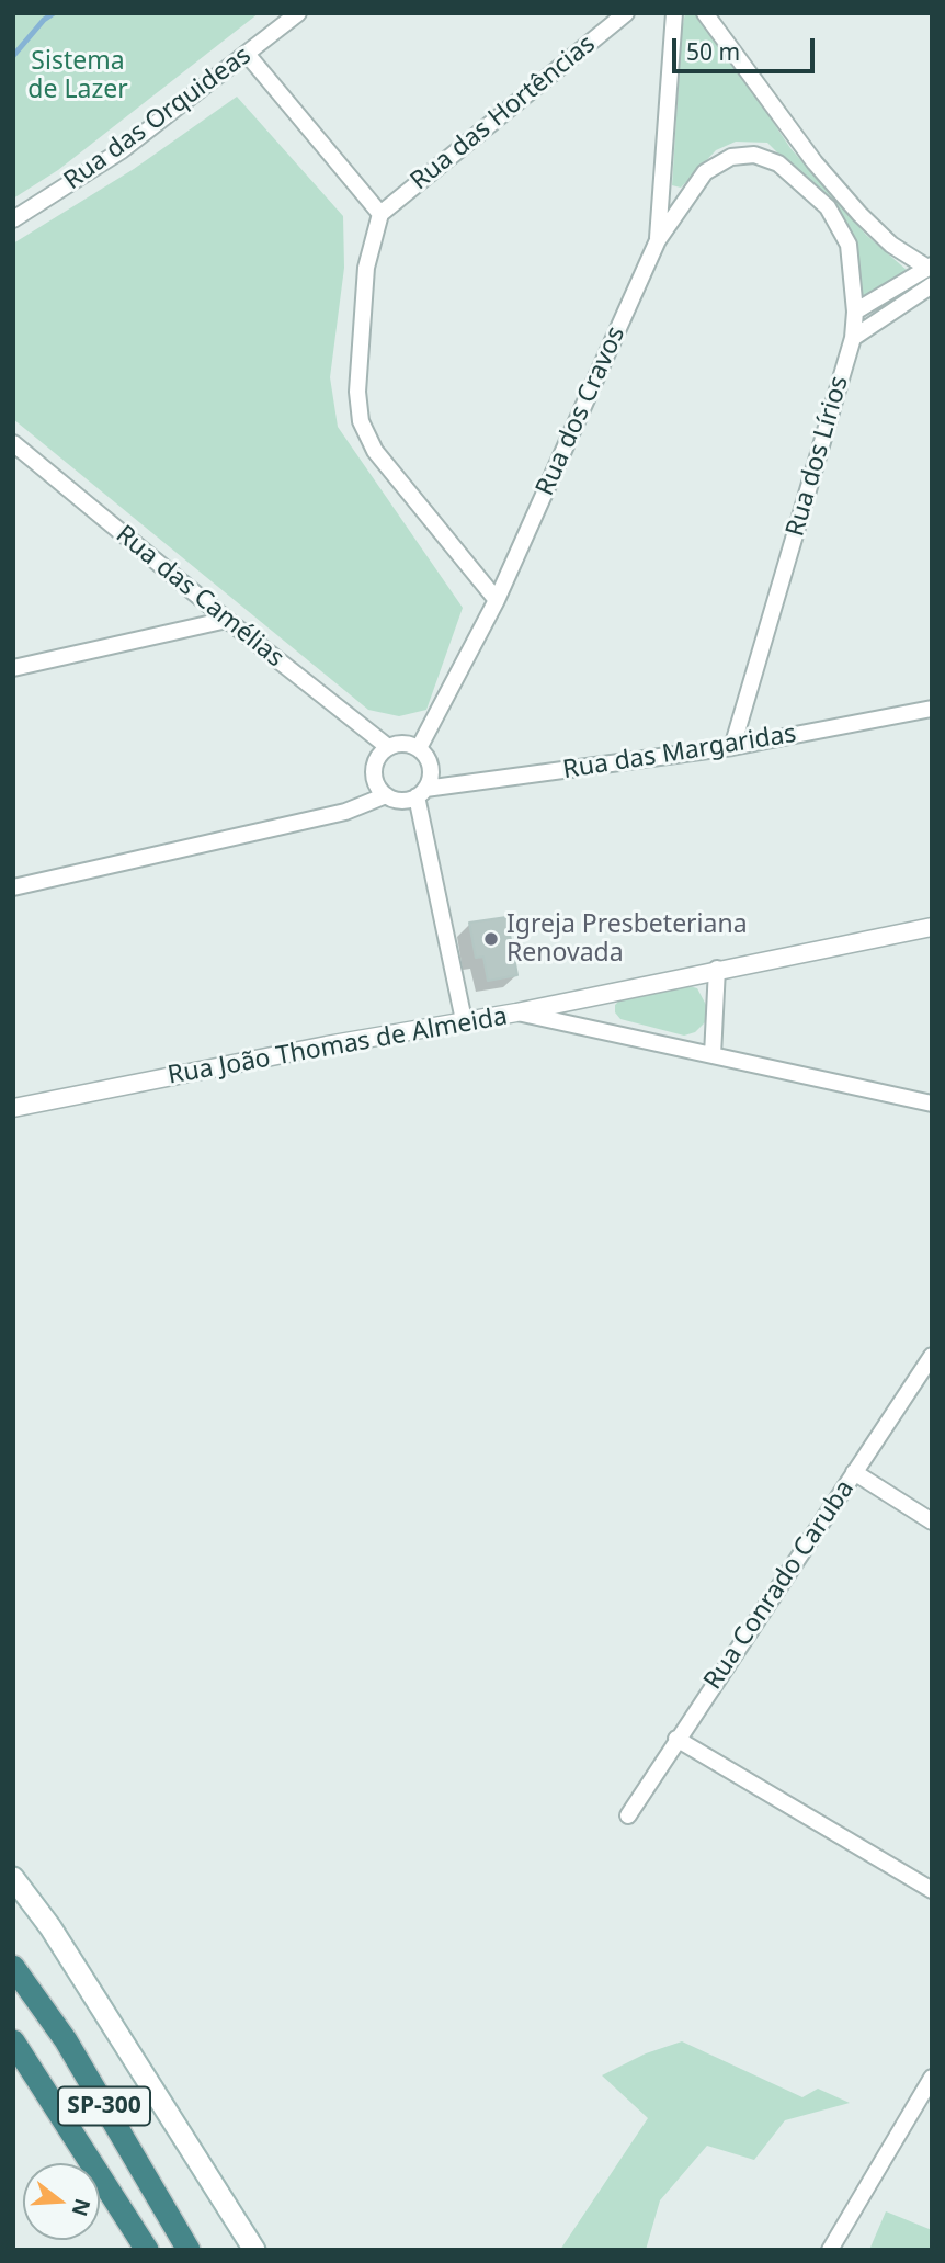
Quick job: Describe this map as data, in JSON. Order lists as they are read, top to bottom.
{
  "streets": {
    "highway": ["SP-300"],
    "street": [
      "Rua das Hortências",
      "Rua das Orquideas",
      "Rua dos Cravos",
      "Rua dos Lírios",
      "Rua das Camélias",
      "Rua das Margaridas",
      "Rua João Thomas de Almeida",
      "Rua Conrado Caruba"
    ]
  },
  "crossings": [
    ["Rua dos Cravos", "Rua dos Lírios"],
    ["Rua dos Cravos", "Rua das Camélias"],
    ["Rua dos Cravos", "Rua das Margaridas"],
    ["Rua dos Lírios", "Rua das Margaridas"],
    ["Rua das Camélias", "Rua das Margaridas"]
  ],
  "parks": ["Sistema de Lazer"],
  "places": ["Igreja Presbeteriana Renovada"],
  "scale_bar": "50 m",
  "north": "right"
}
